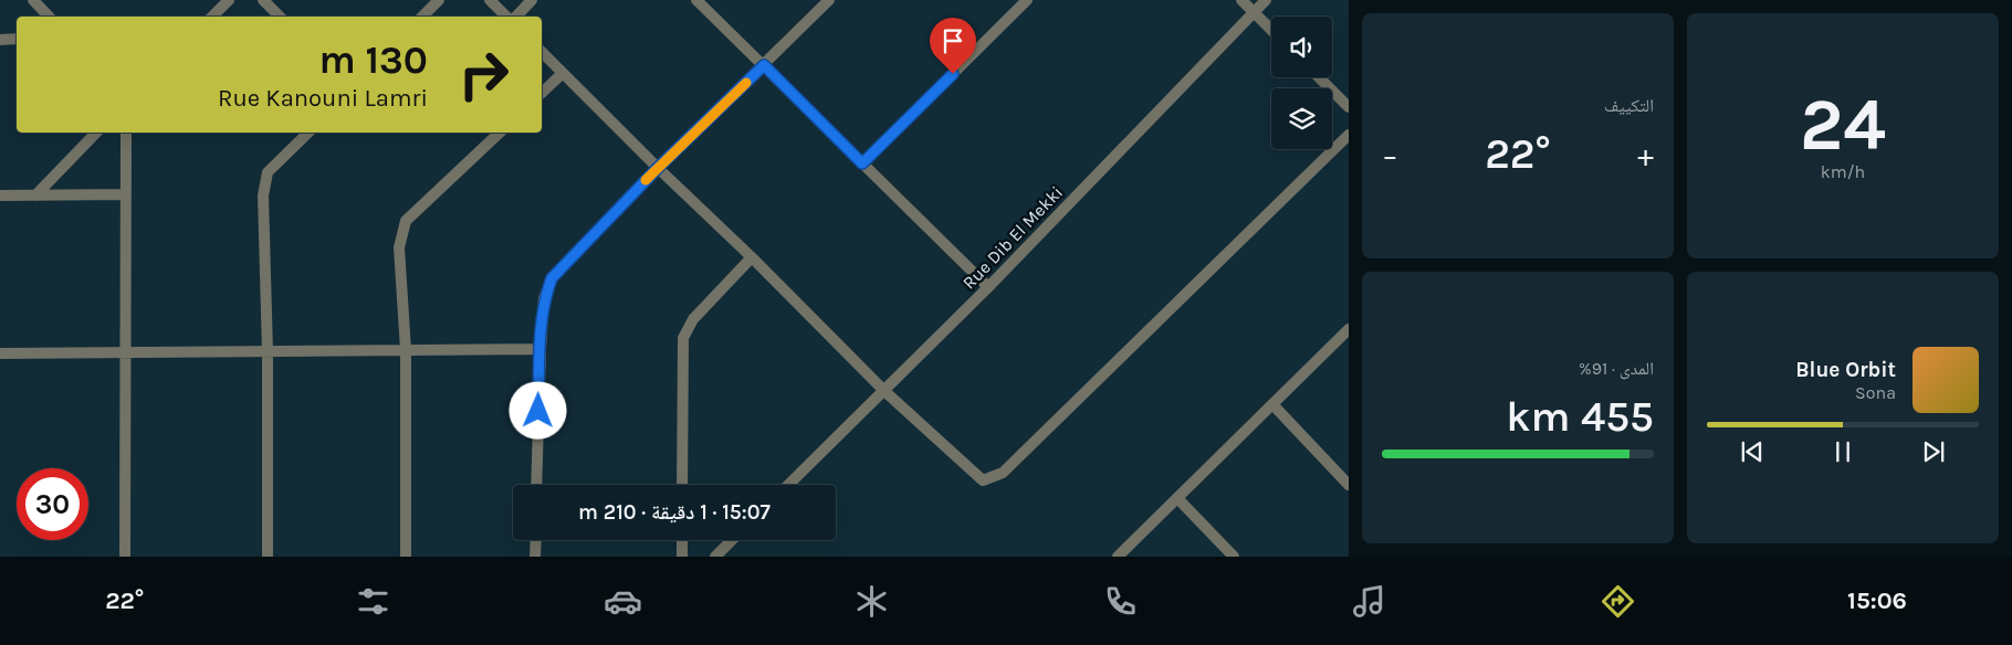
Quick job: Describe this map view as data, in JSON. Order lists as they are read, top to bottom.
{
  "streets": {
    "street": ["Rue Dib El Mekki"]
  },
  "page": {
    "tile": [
      ["24", "km/h"],
      "التكييف",
      ["المدى · 91%", "455 km"]
    ],
    "turn": ["130 m", "Rue Kanouni Lamri"],
    "heat": ["−", "22°", "+"],
    "song": ["Blue Orbit", "Sona"],
    "limit": "30",
    "trip": "15:07 · 1 دقيقة · 210 m",
    "tabs": ["15:06", "22°"]
  }
}
